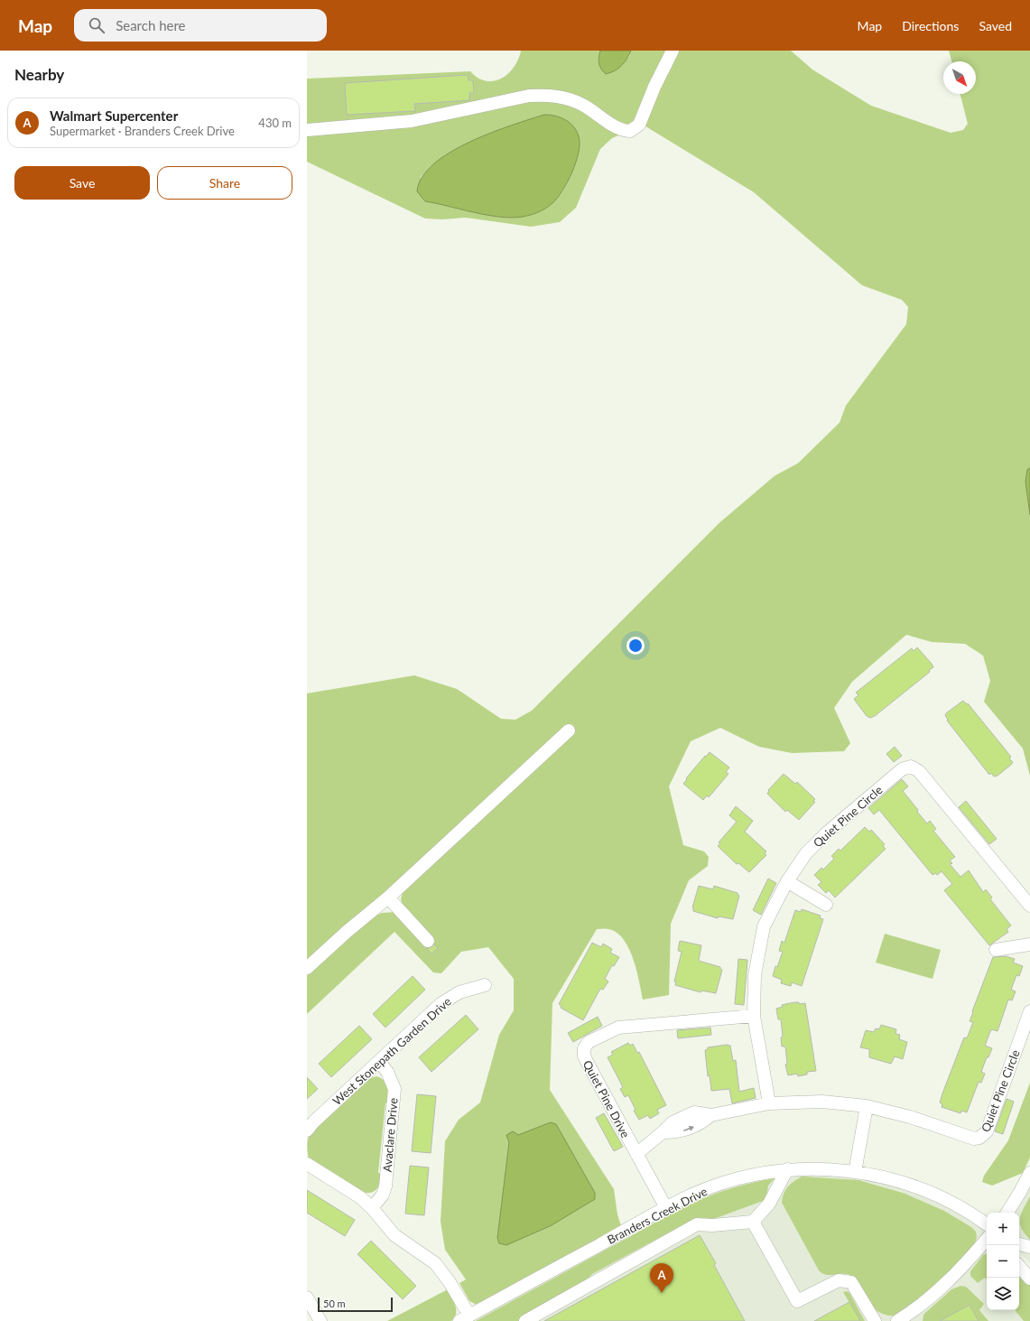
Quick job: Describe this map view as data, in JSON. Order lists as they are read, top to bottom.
{
  "streets": {
    "street": [
      "Quiet Pine Circle",
      "West Stonepath Garden Drive",
      "Quiet Pine Drive",
      "Avaclare Drive",
      "Branders Creek Drive"
    ]
  },
  "crossings": [
    ["Quiet Pine Circle", "Quiet Pine Drive"],
    ["West Stonepath Garden Drive", "Avaclare Drive"],
    ["Quiet Pine Drive", "Branders Creek Drive"]
  ],
  "scale_bar": "50 m",
  "north": "bottom right",
  "page": {
    "header": "Map",
    "search": "Search here",
    "nav": ["Map", "Directions", "Saved"],
    "heading": "Nearby",
    "list": [
      {
        "mark": "A",
        "name": "Walmart Supercenter",
        "note": "Supermarket · Branders Creek Drive",
        "value": "430 m"
      }
    ],
    "buttons": ["Save", "Share"],
    "map_buttons": ["+", "−"],
    "pins": "A",
    "scale": "50 m"
  }
}
